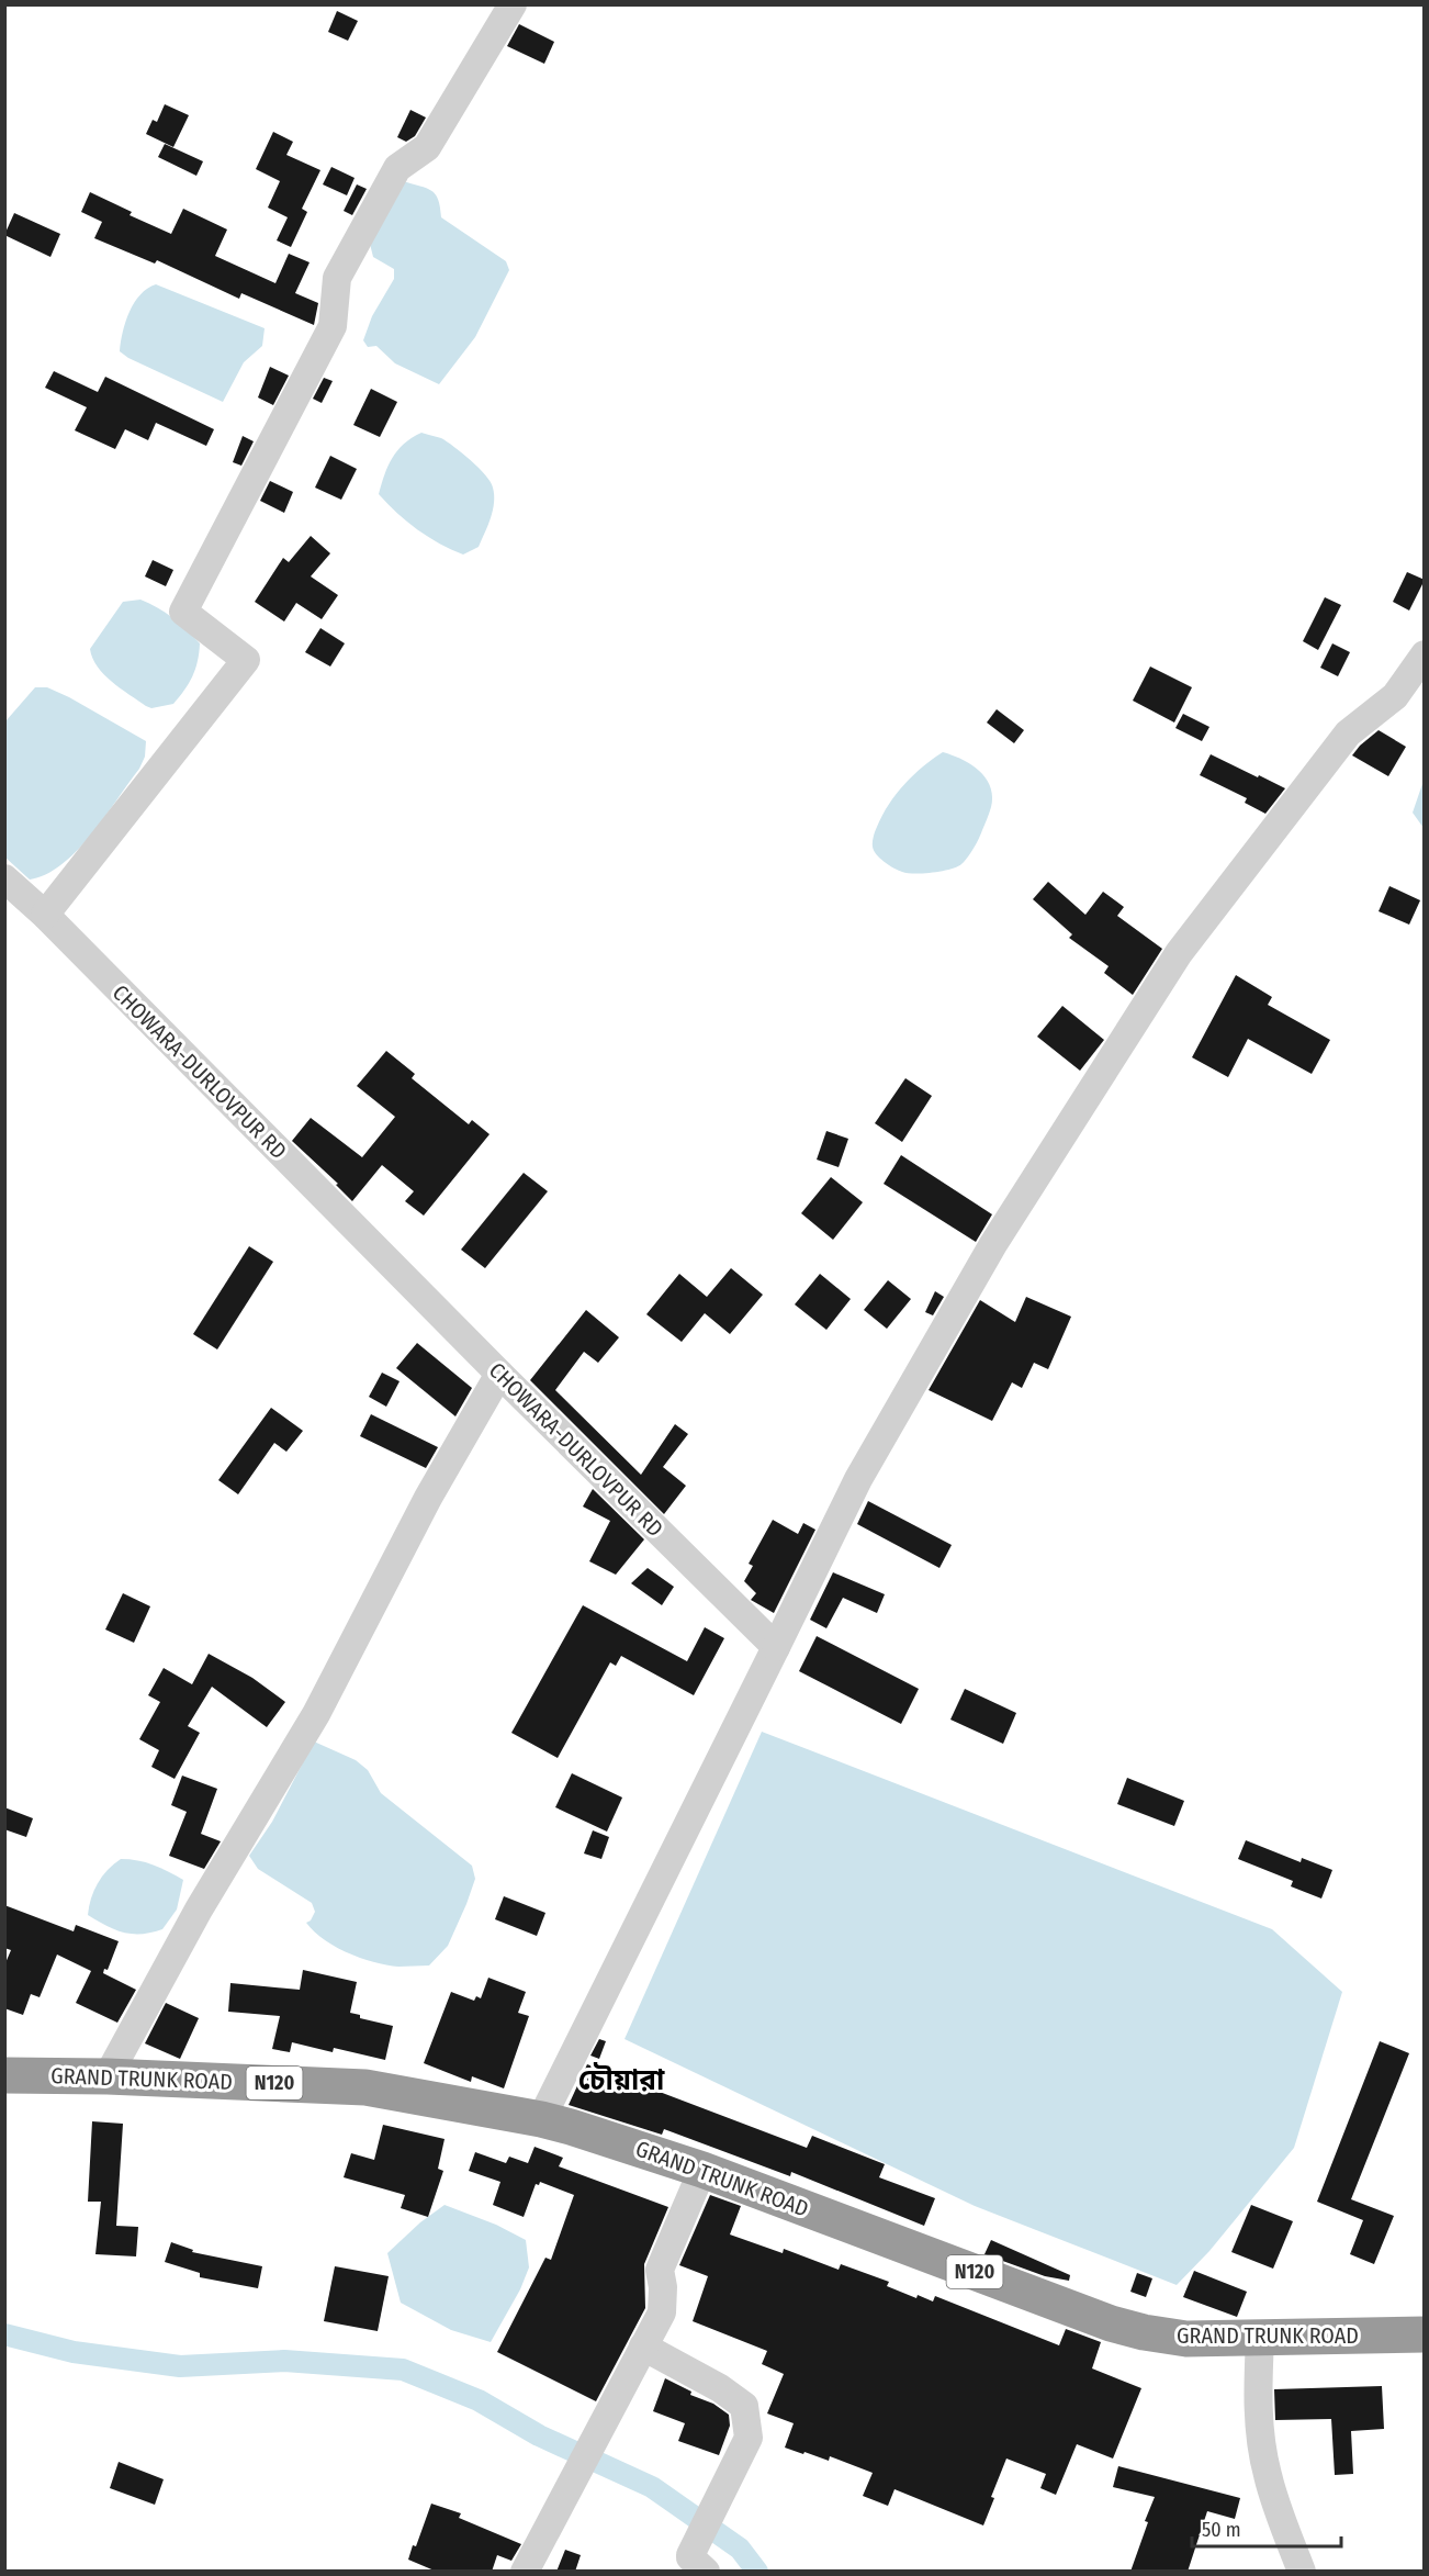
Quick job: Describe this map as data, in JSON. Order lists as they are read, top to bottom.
{
  "streets": {
    "highway": ["GRAND TRUNK ROAD", "N120"],
    "street": ["CHOWARA-DURLOVPUR RD"]
  },
  "districts": ["চৌয়ারা"],
  "scale_bar": "50 m"
}
